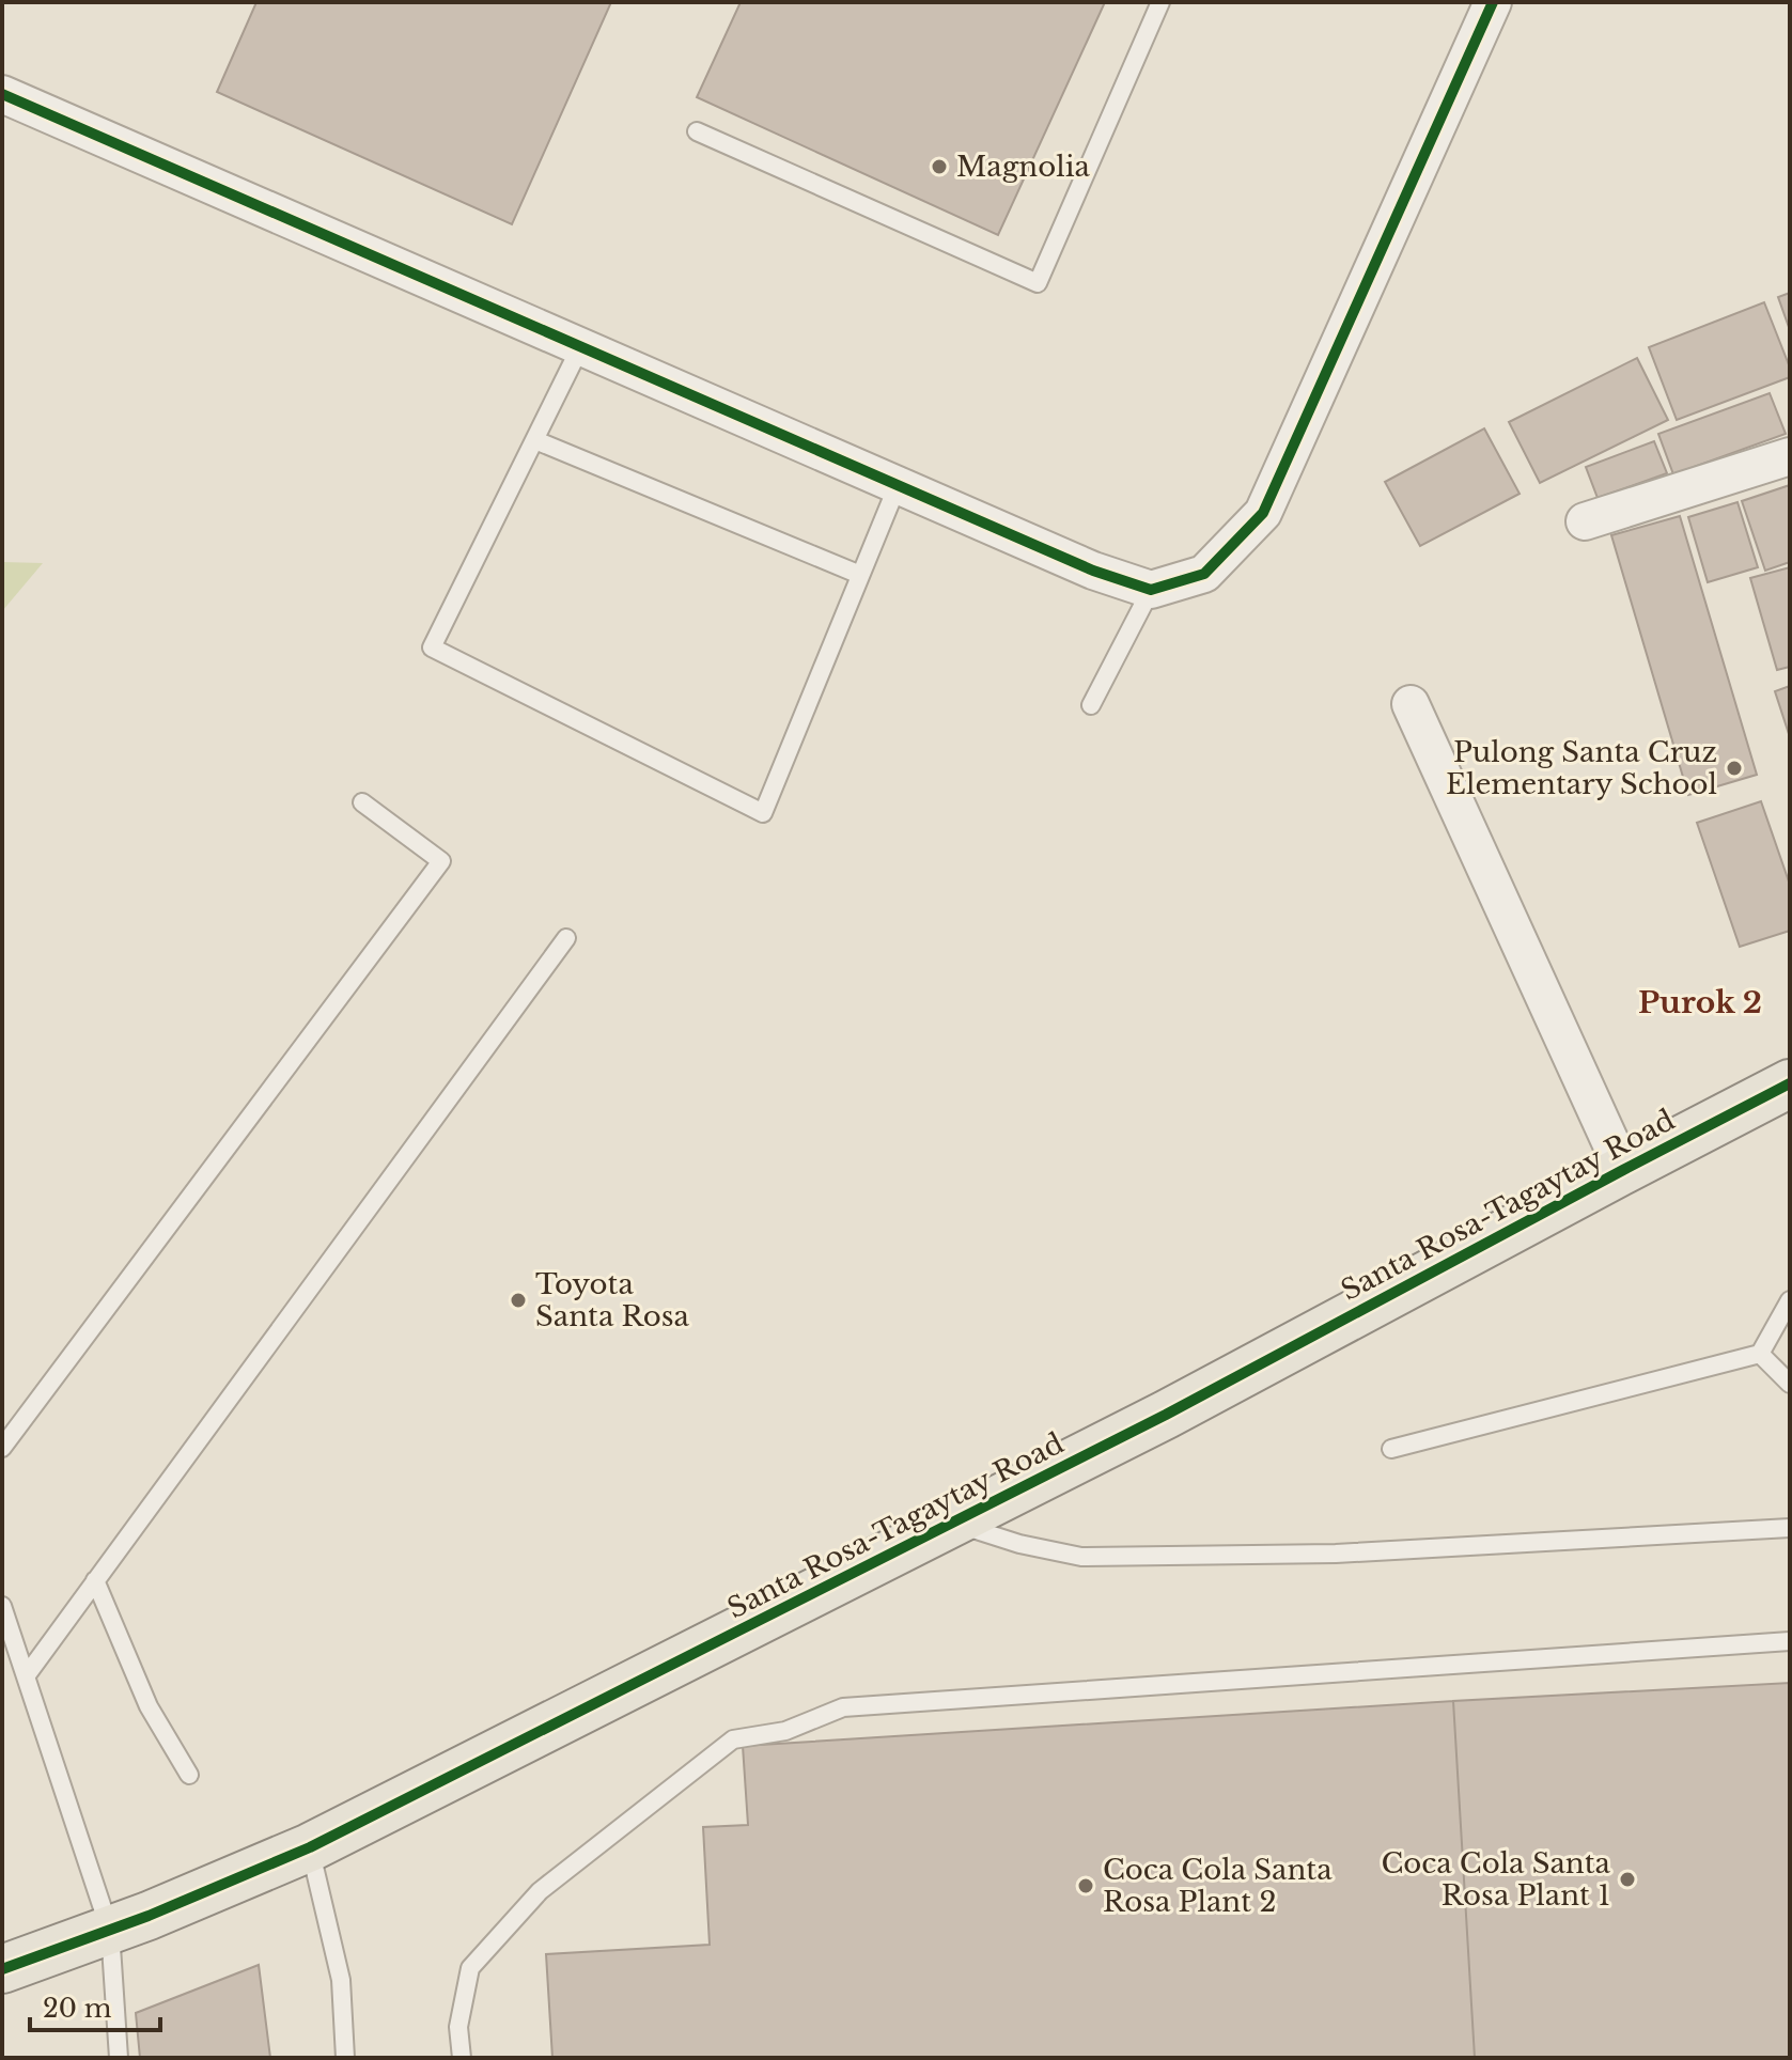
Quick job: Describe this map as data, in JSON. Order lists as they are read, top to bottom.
{
  "streets": {
    "main road": ["Santa Rosa-Tagaytay Road"]
  },
  "districts": ["Purok 2"],
  "places": [
    "Magnolia",
    "Pulong Santa Cruz Elementary School",
    "Toyota Santa Rosa",
    "Coca Cola Santa Rosa Plant 1",
    "Coca Cola Santa Rosa Plant 2"
  ],
  "scale_bar": "20 m"
}
